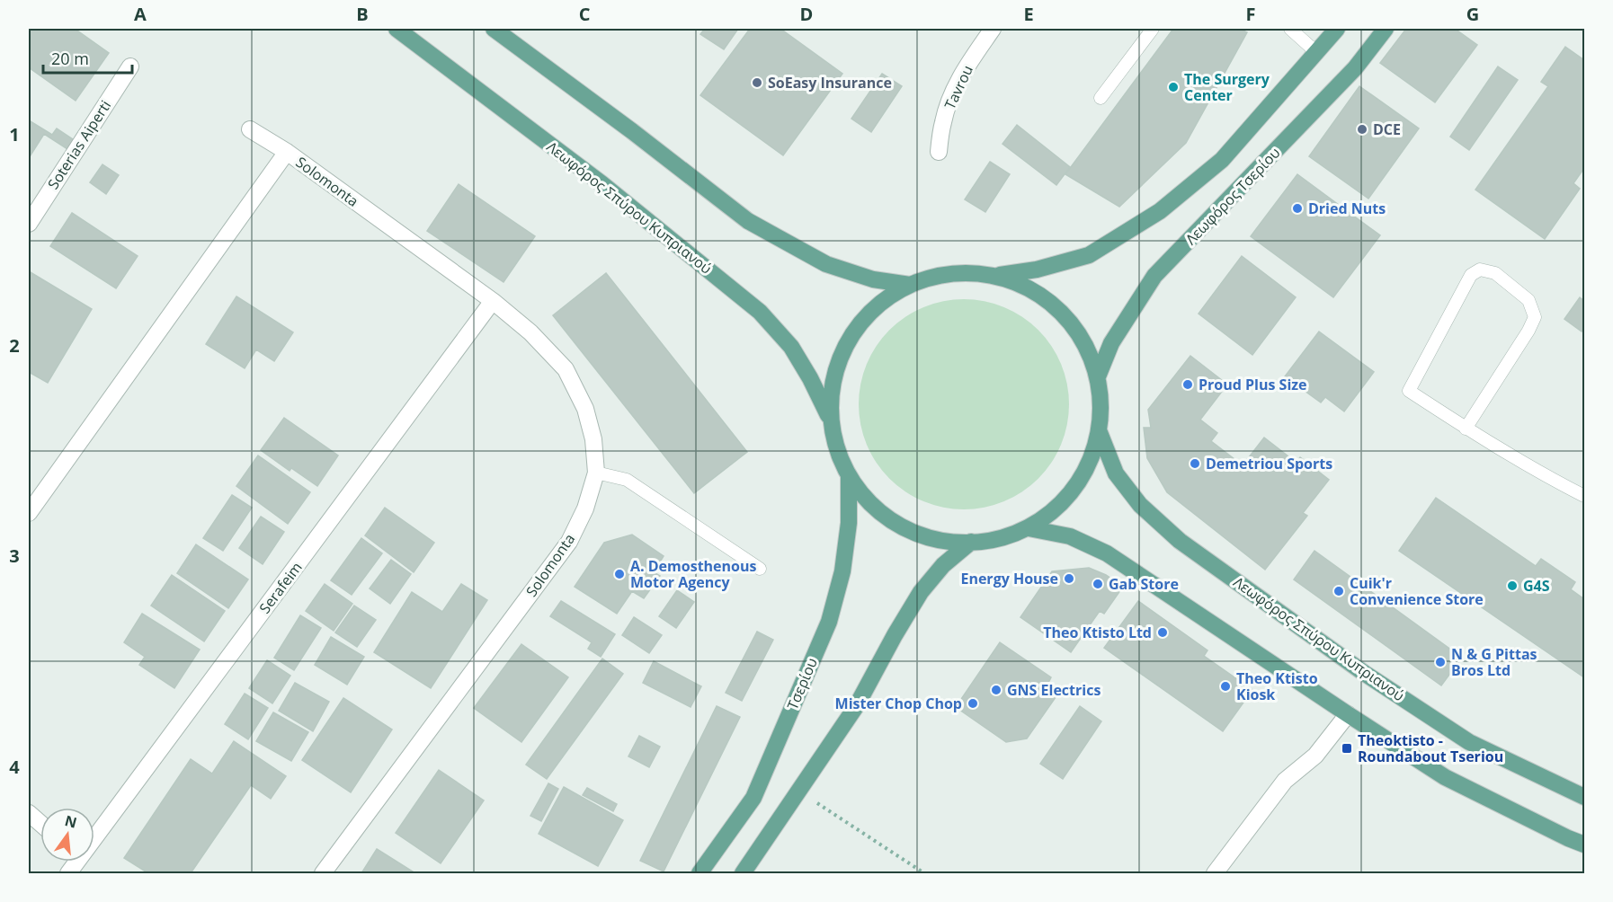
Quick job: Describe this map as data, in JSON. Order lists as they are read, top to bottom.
{
  "streets": {
    "main road": ["Λεωφόρος Τσερίου", "Λεωφόρος Σπύρου Κυπριανού", "Τσερίου"],
    "street": [
      "Tavrou",
      "Soterias Aiperti",
      "Solomonta",
      "Serafeim"
    ]
  },
  "crossings": [
    ["Solomonta", "Serafeim"]
  ],
  "places": {
    "other": [
      "SoEasy Insurance",
      "The Surgery Center",
      "DCE",
      "Dried Nuts",
      "Proud Plus Size",
      "Demetriou Sports",
      "A. Demosthenous Motor Agency",
      "Energy House",
      "Gab Store",
      "G4S",
      "Cuik'r Convenience Store",
      "Theo Ktisto Ltd",
      "N & G Pittas Bros Ltd",
      "Theo Ktisto Kiosk",
      "GNS Electrics",
      "Mister Chop Chop"
    ],
    "transit": ["Theoktisto - Roundabout Tseriou"]
  },
  "scale_bar": "20 m",
  "north": "top",
  "grid": {
    "columns": [
      "A",
      "B",
      "C",
      "D",
      "E",
      "F",
      "G"
    ],
    "rows": [
      "1",
      "2",
      "3",
      "4"
    ]
  }
}
